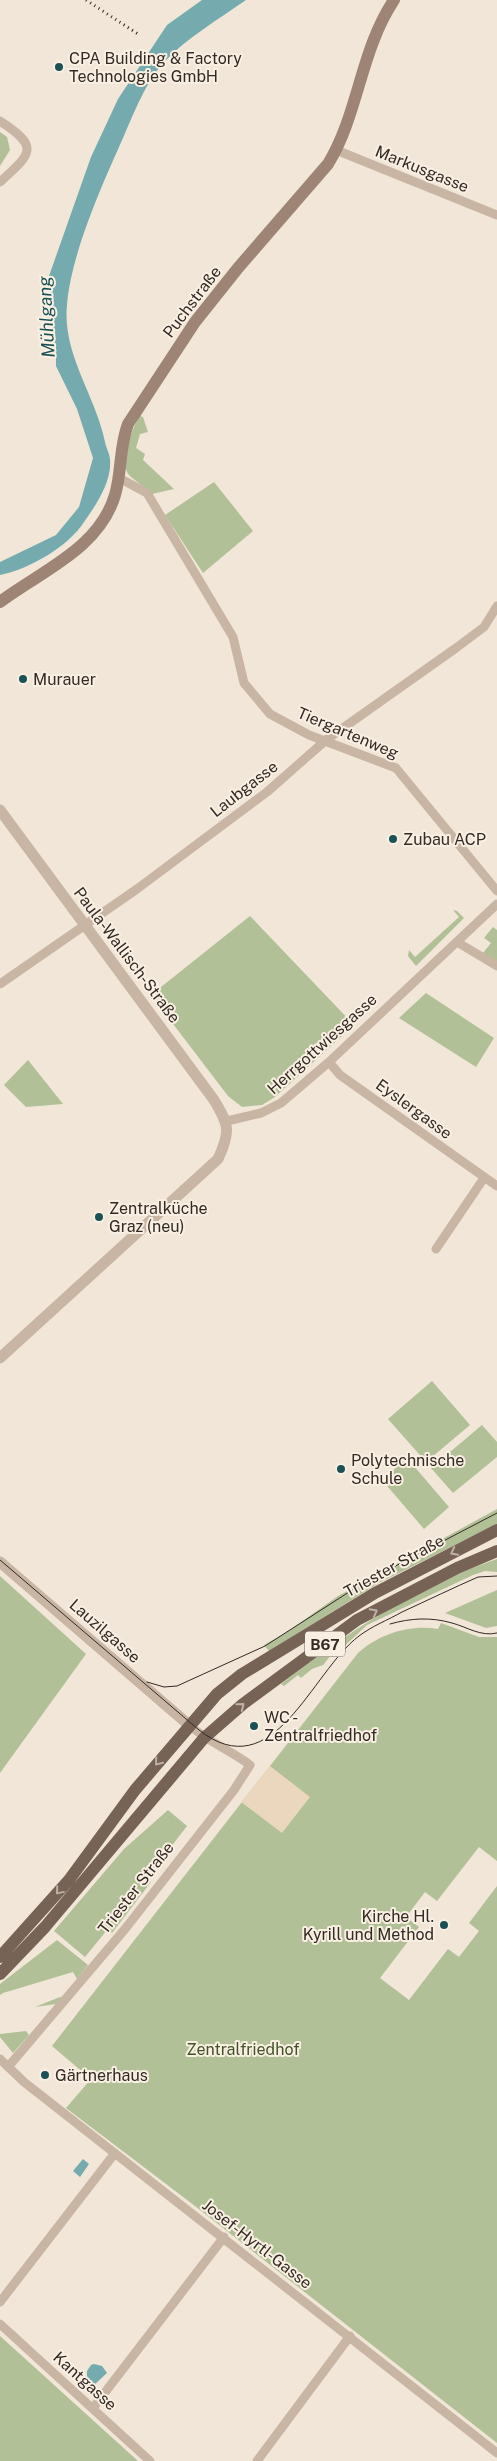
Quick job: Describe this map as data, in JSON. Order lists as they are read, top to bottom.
{
  "streets": {
    "main road": ["Puchstraße", "Triester Straße", "B67"],
    "street": [
      "Markusgasse",
      "Tiergartenweg",
      "Laubgasse",
      "Paula-Wallisch-Straße",
      "Herrgottwiesgasse",
      "Eyslergasse",
      "Lauzilgasse",
      "Josef-Hyrtl-Gasse",
      "Kantgasse"
    ]
  },
  "crossings": [
    ["Markusgasse", "Puchstraße"],
    ["Puchstraße", "Tiergartenweg"],
    ["Tiergartenweg", "Laubgasse"],
    ["Laubgasse", "Paula-Wallisch-Straße"],
    ["Paula-Wallisch-Straße", "Herrgottwiesgasse"],
    ["Herrgottwiesgasse", "Eyslergasse"],
    ["Triester Straße", "Lauzilgasse"],
    ["Triester Straße", "Josef-Hyrtl-Gasse"]
  ],
  "water": ["Mühlgang"],
  "parks": ["Zentralfriedhof"],
  "places": [
    "CPA Building & Factory Technologies GmbH",
    "Murauer",
    "Zubau ACP",
    "Zentralküche Graz (neu)",
    "Polytechnische Schule",
    "WC - Zentralfriedhof",
    "Kirche Hl. Kyrill und Method",
    "Gärtnerhaus"
  ]
}
